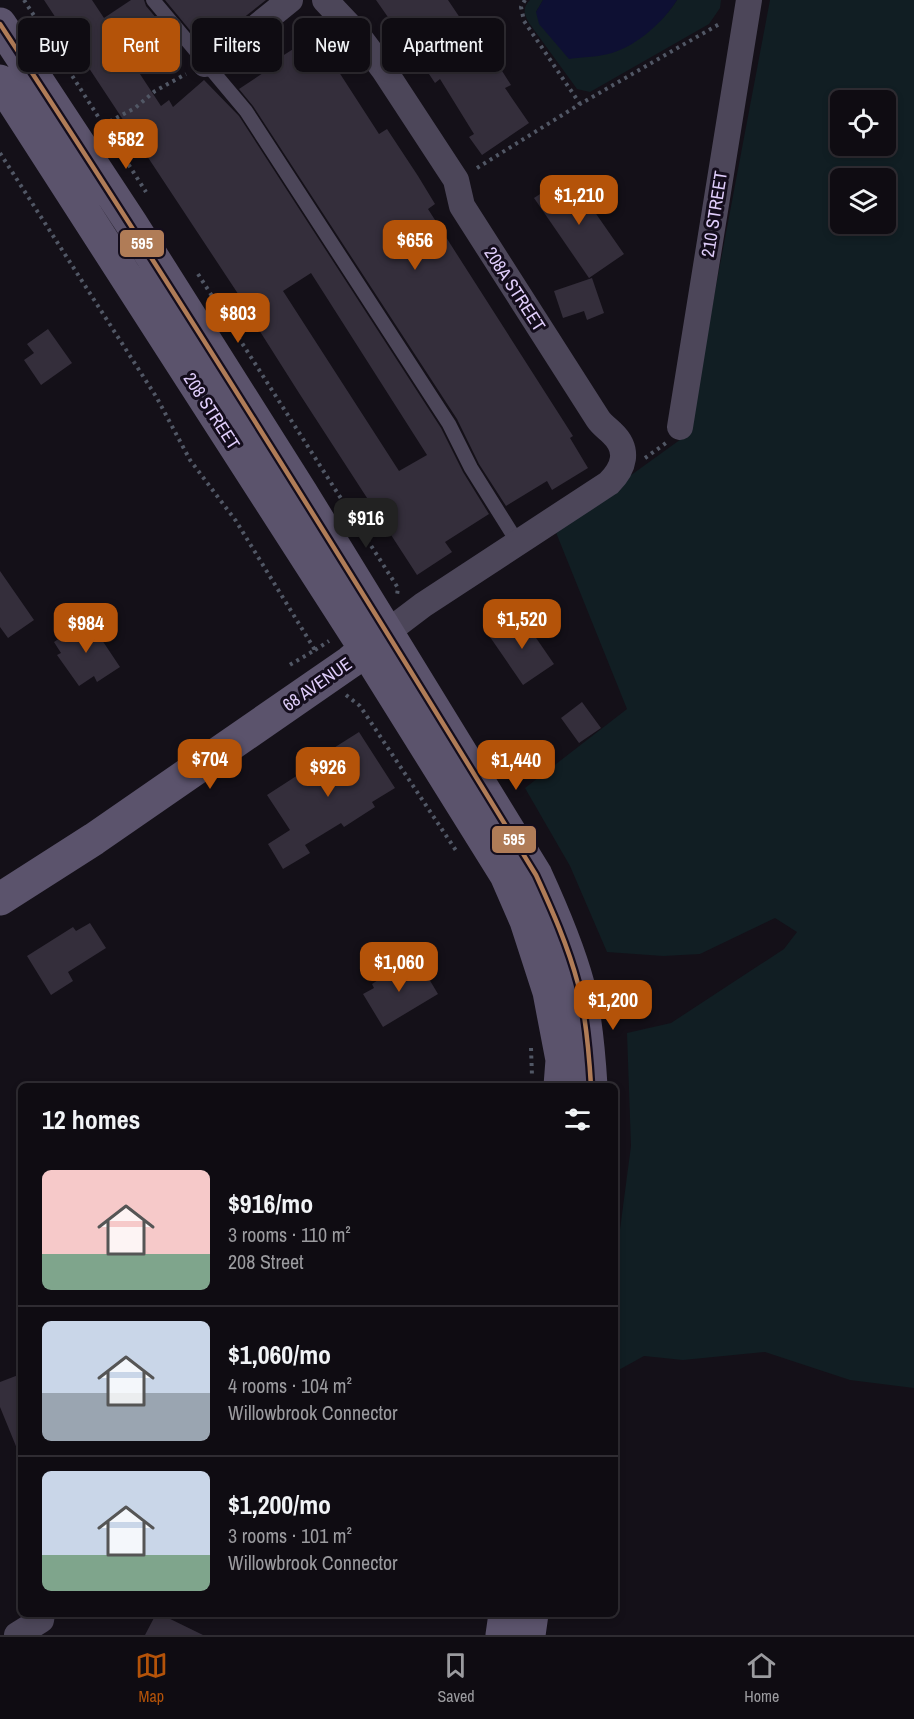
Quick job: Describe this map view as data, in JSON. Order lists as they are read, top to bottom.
{
  "streets": {
    "main road": ["208 STREET", "68 AVENUE"],
    "street": ["210 STREET", "208A STREET"]
  },
  "crossings": [
    ["208A STREET", "68 AVENUE"],
    ["208 STREET", "68 AVENUE"]
  ],
  "lines": ["transit line 595"],
  "page": {
    "chip": [
      "Buy",
      "Rent",
      "Filters",
      "New",
      "Apartment"
    ],
    "price": [
      "$582",
      "$1,210",
      "$656",
      "$803",
      "$916",
      "$1,520",
      "$984",
      "$704",
      "$1,440",
      "$926",
      "$1,060",
      "$1,200"
    ],
    "heading": "12 homes",
    "list": [
      {
        "name": "$916/mo",
        "note": "3 rooms · 110 m² · 208 Street"
      },
      {
        "name": "$1,060/mo",
        "note": "4 rooms · 104 m² · Willowbrook Connector"
      },
      {
        "name": "$1,200/mo",
        "note": "3 rooms · 101 m² · Willowbrook Connector"
      }
    ],
    "tabs": ["Map", "Saved", "Home"]
  }
}
